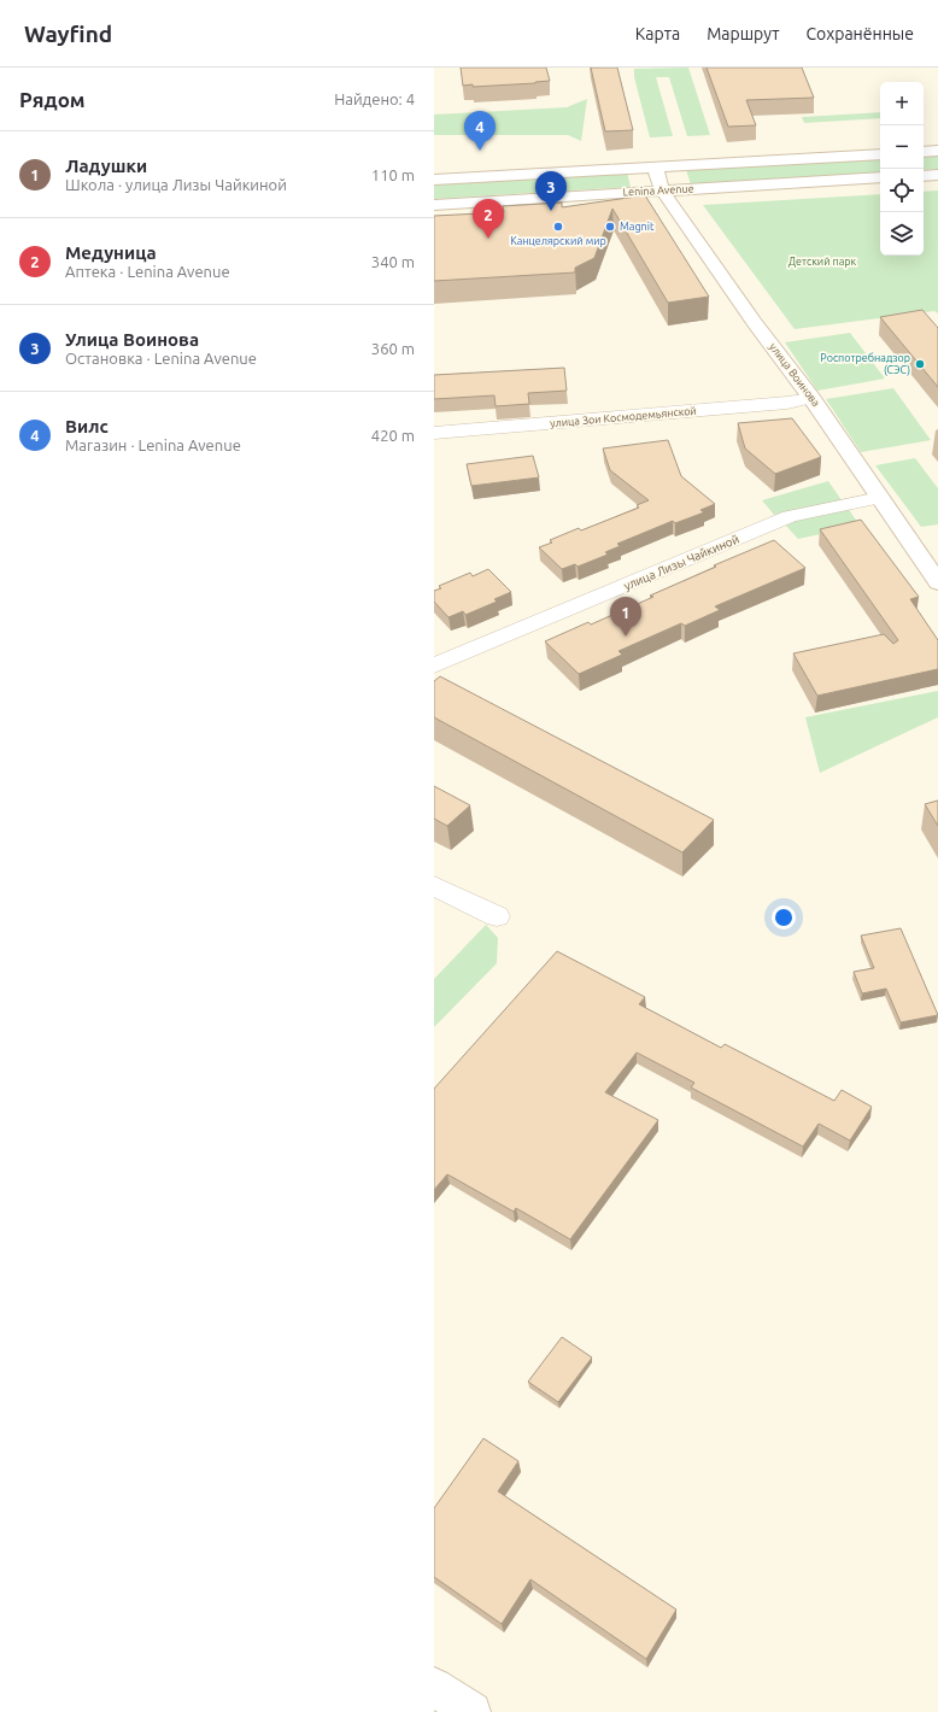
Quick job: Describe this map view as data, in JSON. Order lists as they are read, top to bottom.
{
  "streets": {
    "main road": ["Lenina Avenue", "улица Воинова"],
    "street": ["улица Зои Космодемьянской", "улица Лизы Чайкиной"]
  },
  "crossings": [
    ["Lenina Avenue", "улица Воинова"],
    ["улица Воинова", "улица Зои Космодемьянской"],
    ["улица Воинова", "улица Лизы Чайкиной"]
  ],
  "parks": ["Детский парк"],
  "places": ["Канцелярский мир", "Magnit", "Роспотребнадзор (СЭС)"],
  "page": {
    "header": "Wayfind",
    "nav": ["Карта", "Маршрут", "Сохранённые"],
    "heading": ["Рядом", "Найдено: 4"],
    "map_buttons": ["+", "−"],
    "pins": [
      "4",
      "3",
      "2",
      "1"
    ],
    "list": [
      {
        "mark": "1",
        "name": "Ладушки",
        "note": "Школа · улица Лизы Чайкиной",
        "value": "110 m"
      },
      {
        "mark": "2",
        "name": "Медуница",
        "note": "Аптека · Lenina Avenue",
        "value": "340 m"
      },
      {
        "mark": "3",
        "name": "Улица Воинова",
        "note": "Остановка · Lenina Avenue",
        "value": "360 m"
      },
      {
        "mark": "4",
        "name": "Вилс",
        "note": "Магазин · Lenina Avenue",
        "value": "420 m"
      }
    ]
  }
}
